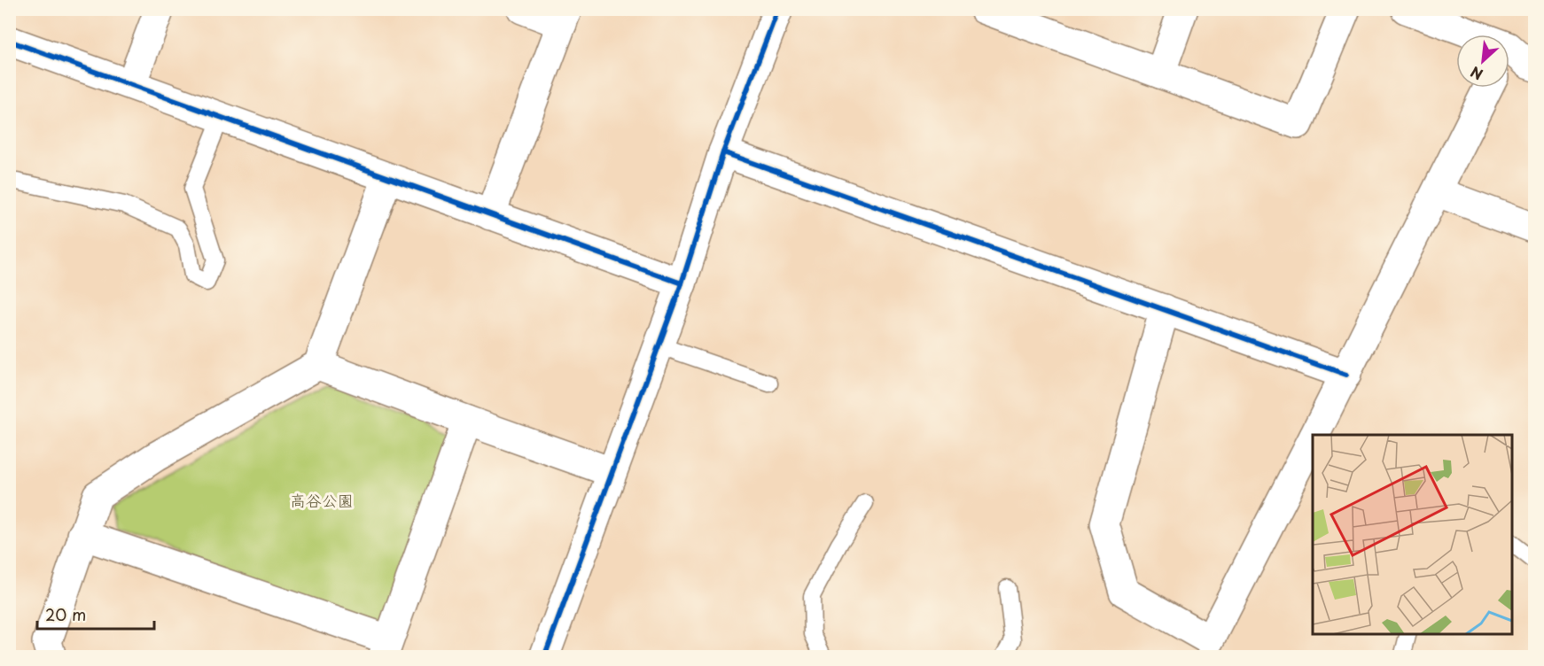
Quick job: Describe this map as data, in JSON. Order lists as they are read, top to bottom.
{
  "parks": ["高谷公園"],
  "scale_bar": "20 m",
  "north": "bottom left"
}
